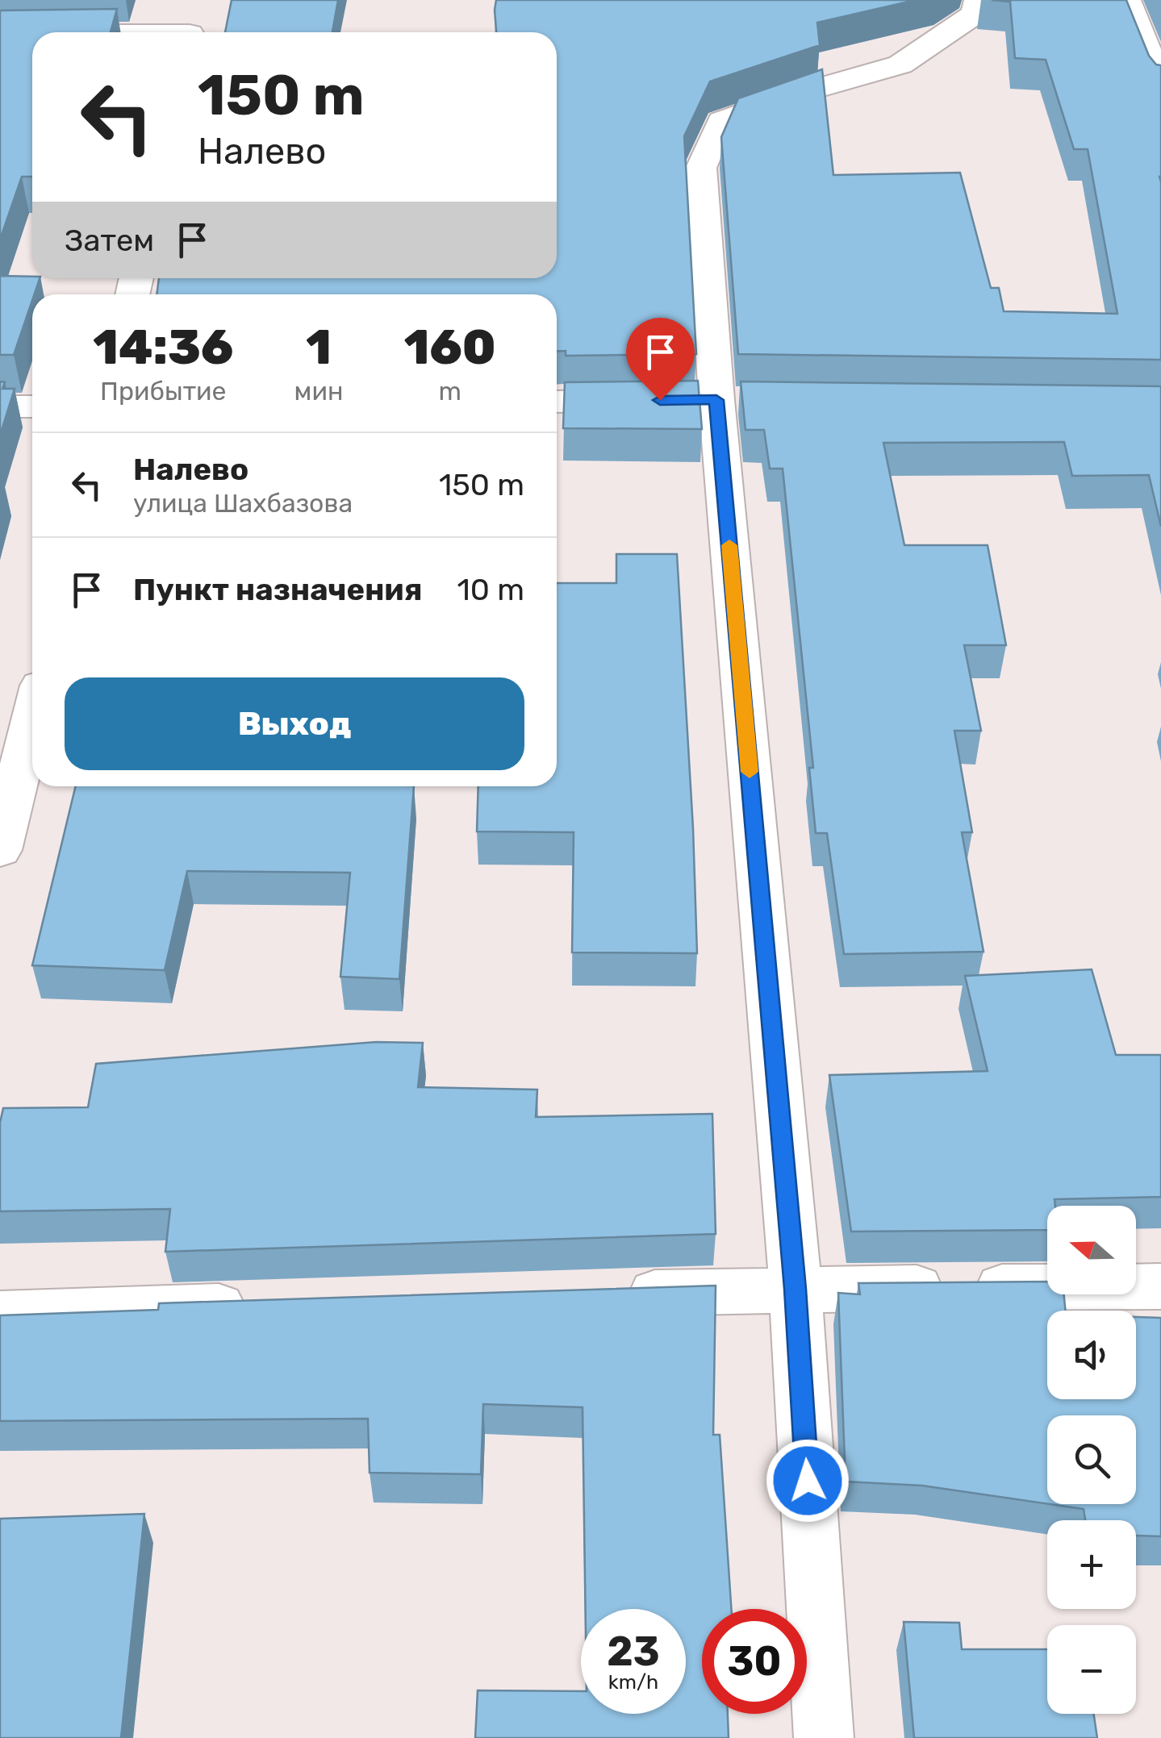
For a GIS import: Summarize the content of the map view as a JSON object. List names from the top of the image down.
{
  "north": "left",
  "page": {
    "turn": ["150 m", "Налево"],
    "then": "Затем",
    "eta": [
      "14:36",
      "Прибытие",
      "1",
      "мин",
      "160",
      "m"
    ],
    "list": [
      {
        "name": "Налево",
        "note": "улица Шахбазова",
        "value": "150 m"
      },
      {
        "name": "Пункт назначения",
        "value": "10 m"
      }
    ],
    "buttons": "Выход",
    "map_buttons": ["+", "−"],
    "speed": "23 km/h",
    "limit": "30"
  }
}
